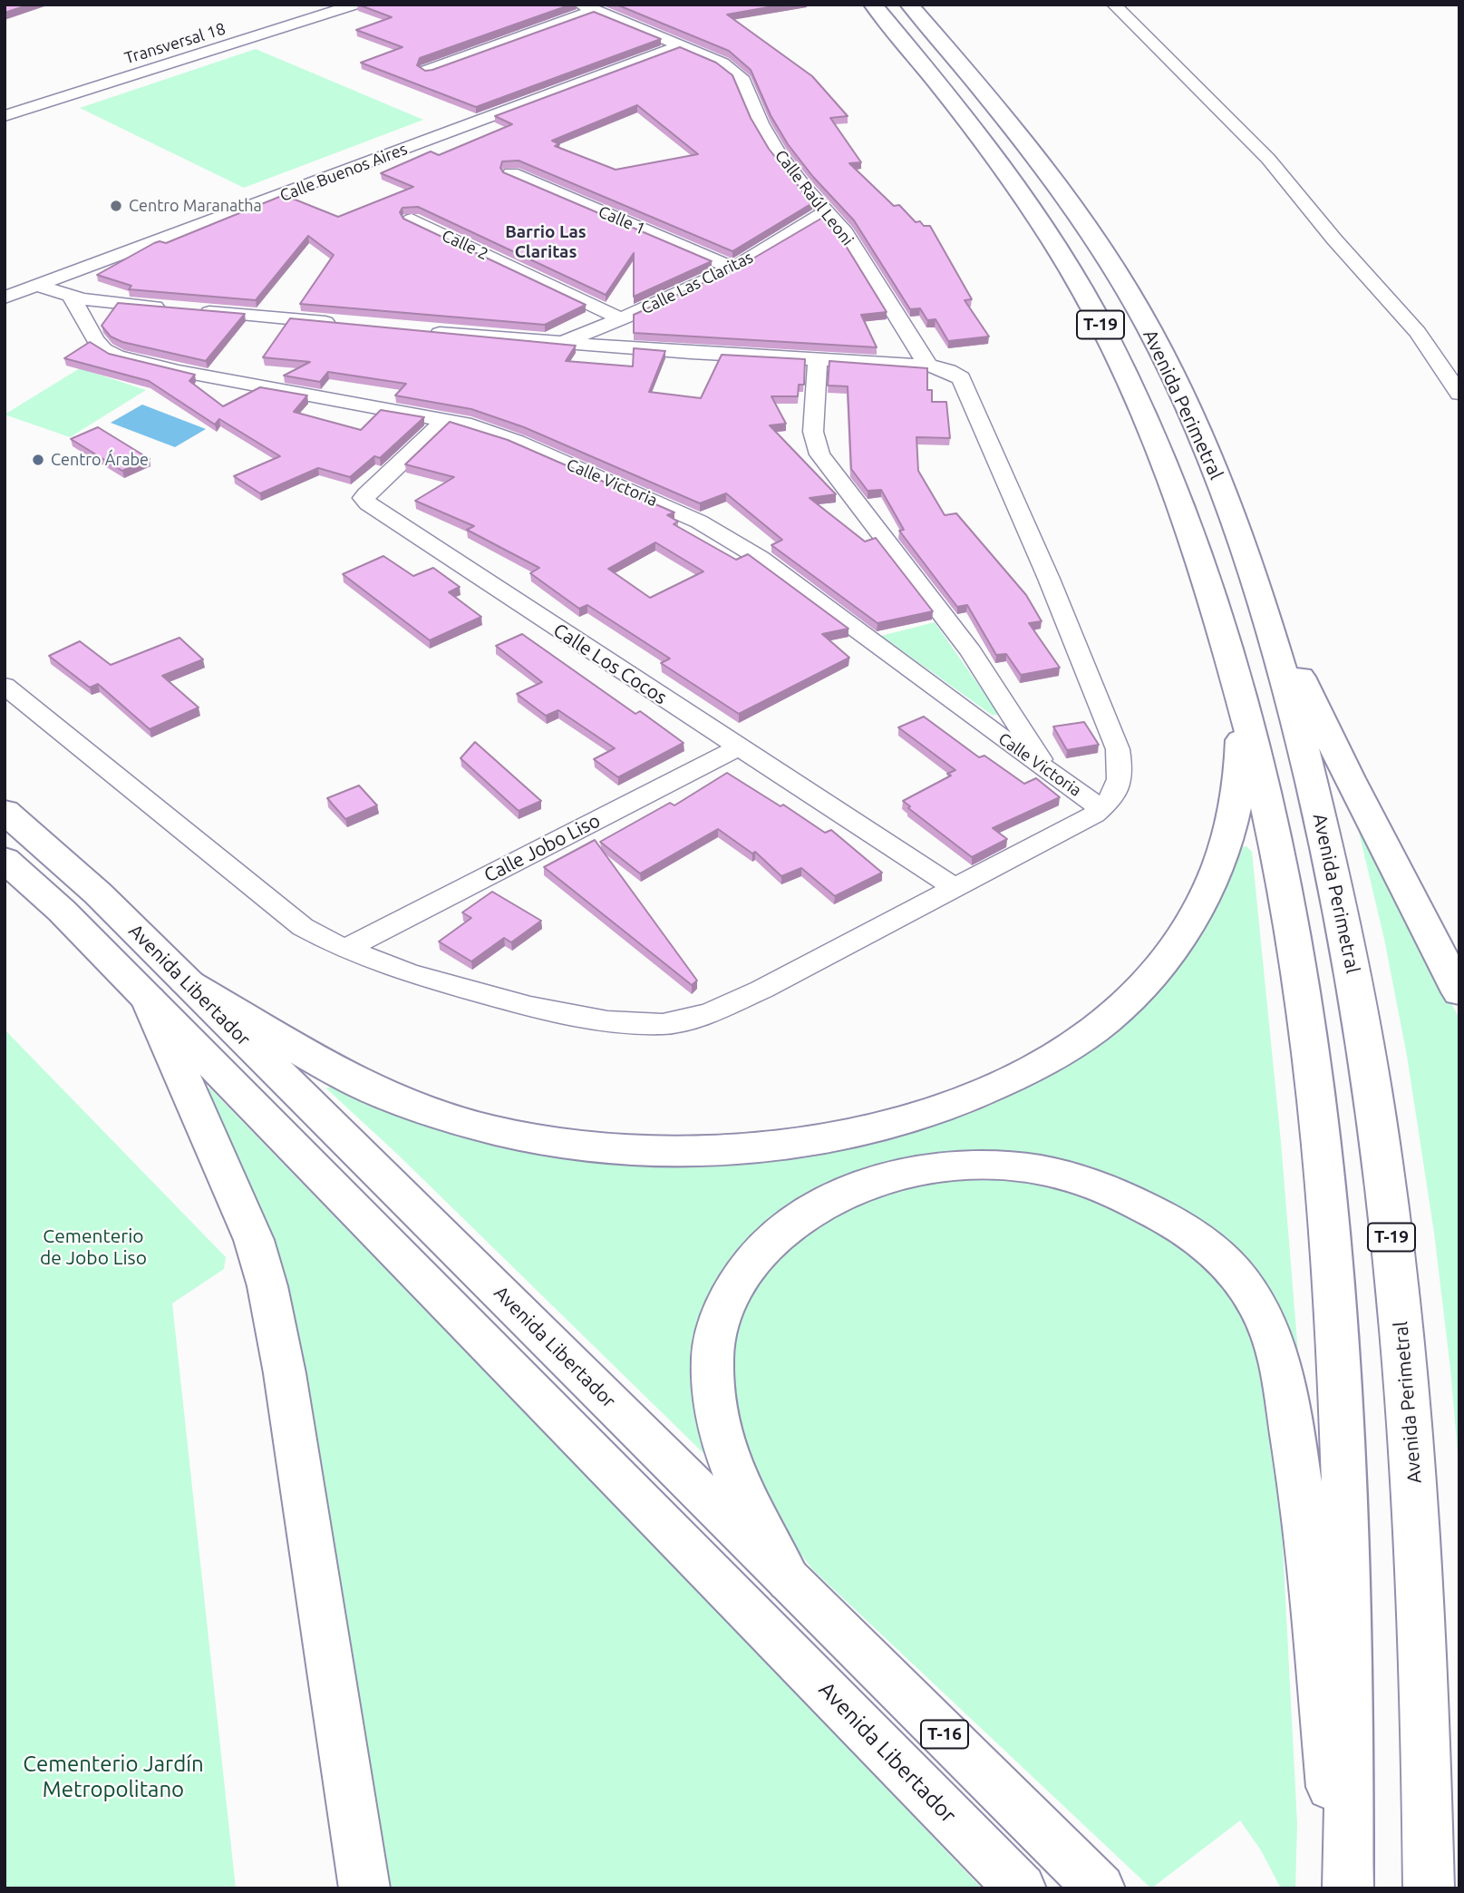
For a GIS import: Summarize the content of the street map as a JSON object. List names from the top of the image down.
{
  "streets": {
    "main road": [
      "T-19",
      "Avenida Perimetral",
      "Avenida Libertador",
      "T-16"
    ],
    "street": [
      "Transversal 18",
      "Calle Buenos Aires",
      "Calle Raúl Leoni",
      "Calle 1",
      "Calle 2",
      "Calle Las Claritas",
      "Calle Victoria",
      "Calle Los Cocos",
      "Calle Jobo Liso"
    ]
  },
  "crossings": [
    ["Calle Buenos Aires", "Calle Raúl Leoni"],
    ["Calle Raúl Leoni", "Calle Las Claritas"],
    ["Calle 1", "Calle Las Claritas"],
    ["Calle 2", "Calle Las Claritas"],
    ["Calle Victoria", "Calle Los Cocos"],
    ["Calle Los Cocos", "Calle Jobo Liso"]
  ],
  "districts": ["Barrio Las Claritas"],
  "parks": ["Cementerio de Jobo Liso", "Cementerio Jardín Metropolitano"],
  "places": ["Centro Maranatha", "Centro Árabe"]
}
